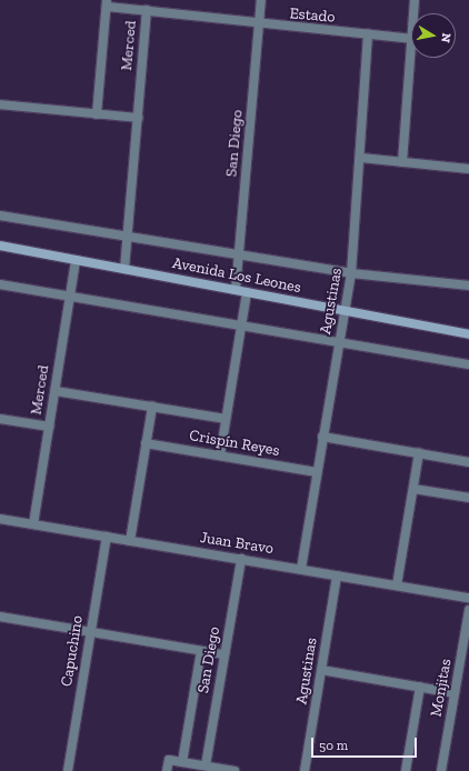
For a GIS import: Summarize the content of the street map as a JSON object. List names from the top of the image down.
{
  "streets": {
    "main road": ["Avenida Los Leones"],
    "street": [
      "Estado",
      "Merced",
      "San Diego",
      "Agustinas",
      "Crispín Reyes",
      "Juan Bravo",
      "Capuchino",
      "Monjitas"
    ]
  },
  "crossings": [
    ["Estado", "Merced"],
    ["Estado", "San Diego"],
    ["Estado", "Agustinas"],
    ["Merced", "Avenida Los Leones"],
    ["Merced", "Crispín Reyes"],
    ["Merced", "Juan Bravo"],
    ["San Diego", "Avenida Los Leones"],
    ["San Diego", "Juan Bravo"],
    ["Avenida Los Leones", "Agustinas"],
    ["Agustinas", "Crispín Reyes"],
    ["Agustinas", "Juan Bravo"],
    ["Juan Bravo", "Capuchino"]
  ],
  "scale_bar": "50 m",
  "north": "right"
}
